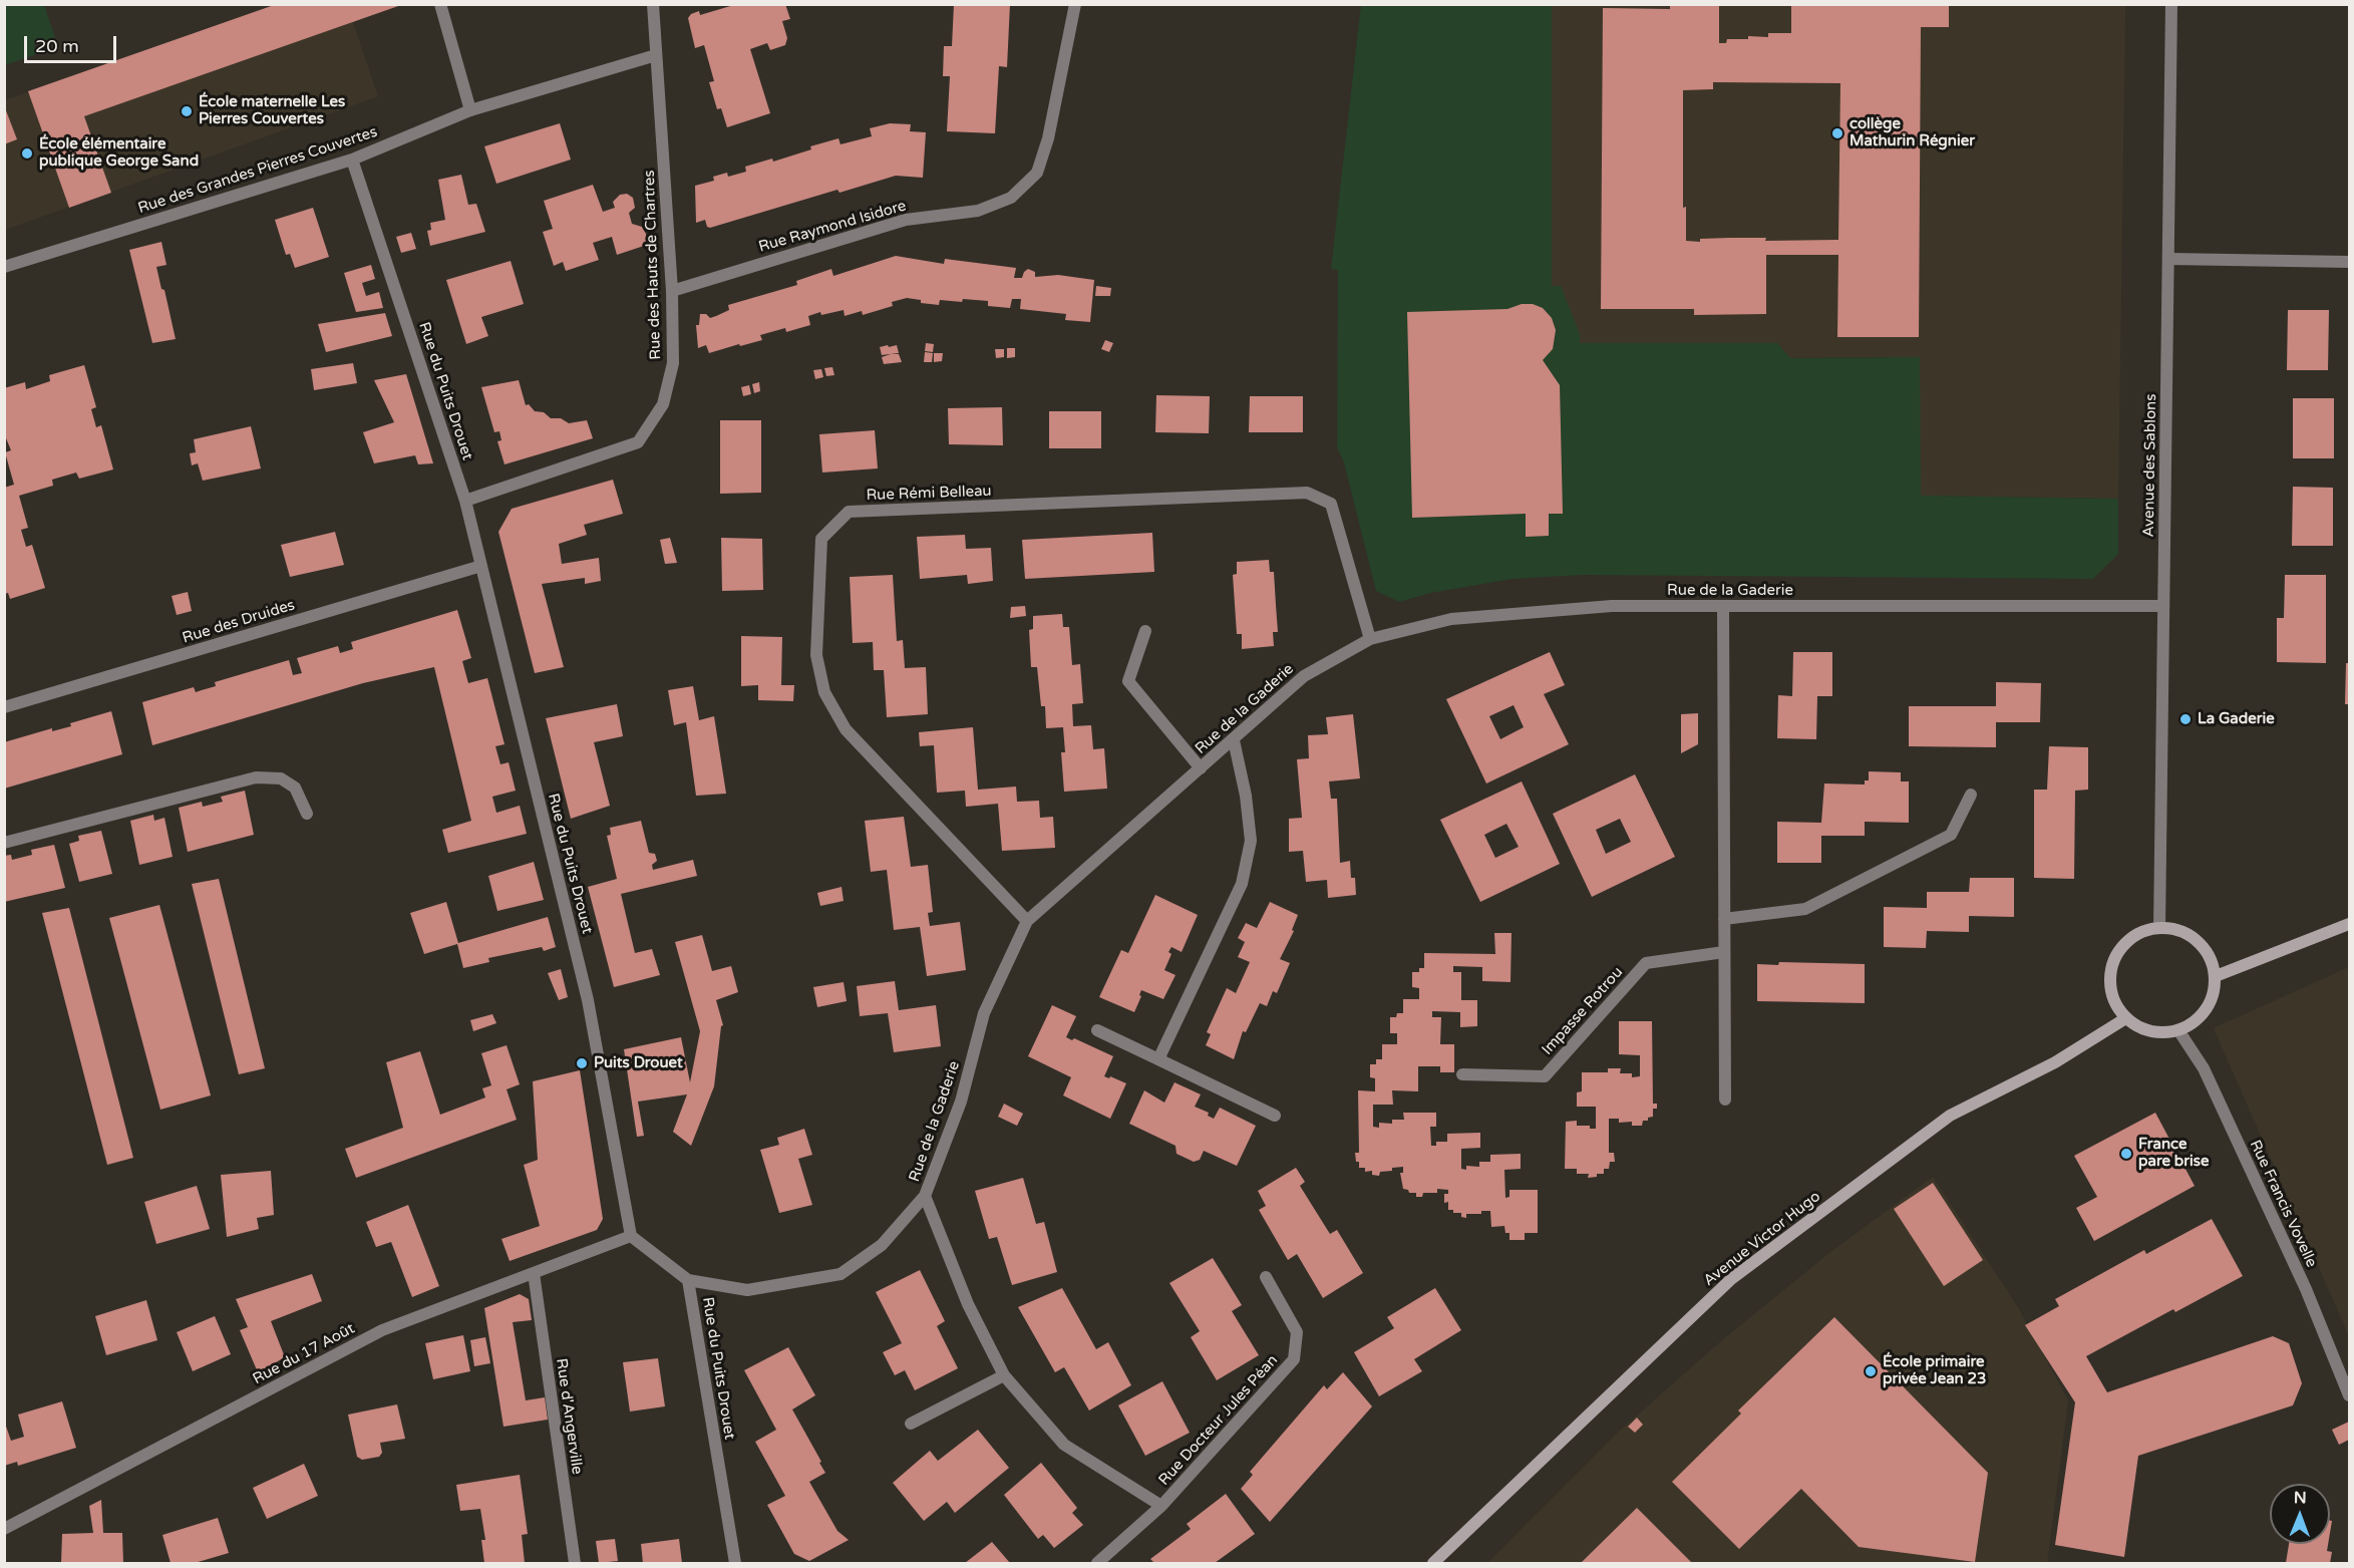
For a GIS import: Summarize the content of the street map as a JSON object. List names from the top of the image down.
{
  "streets": {
    "main road": ["Avenue Victor Hugo"],
    "street": [
      "Rue des Grandes Pierres Couvertes",
      "Rue Raymond Isidore",
      "Rue des Hauts de Chartres",
      "Rue du Puits Drouet",
      "Avenue des Sablons",
      "Rue Rémi Belleau",
      "Rue de la Gaderie",
      "Rue des Druides",
      "Impasse Rotrou",
      "Rue Francis Vovelle",
      "Rue du 17 Août",
      "Rue d'Angerville",
      "Rue Docteur Jules Péan"
    ]
  },
  "crossings": [
    ["Rue des Grandes Pierres Couvertes", "Rue des Hauts de Chartres"],
    ["Rue des Grandes Pierres Couvertes", "Rue du Puits Drouet"],
    ["Rue Raymond Isidore", "Rue des Hauts de Chartres"],
    ["Rue des Hauts de Chartres", "Rue du Puits Drouet"],
    ["Rue du Puits Drouet", "Rue de la Gaderie"],
    ["Rue du Puits Drouet", "Rue des Druides"],
    ["Rue du Puits Drouet", "Rue du 17 Août"],
    ["Avenue des Sablons", "Rue de la Gaderie"],
    ["Avenue des Sablons", "Rue Francis Vovelle"],
    ["Avenue des Sablons", "Avenue Victor Hugo"],
    ["Rue Rémi Belleau", "Rue de la Gaderie"],
    ["Rue Francis Vovelle", "Avenue Victor Hugo"],
    ["Rue du 17 Août", "Rue d'Angerville"]
  ],
  "places": [
    "École maternelle Les Pierres Couvertes",
    "collège Mathurin Régnier",
    "École élémentaire publique George Sand",
    "La Gaderie",
    "Puits Drouet",
    "France pare brise",
    "École primaire privée Jean 23"
  ],
  "scale_bar": "20 m",
  "north": "top"
}
